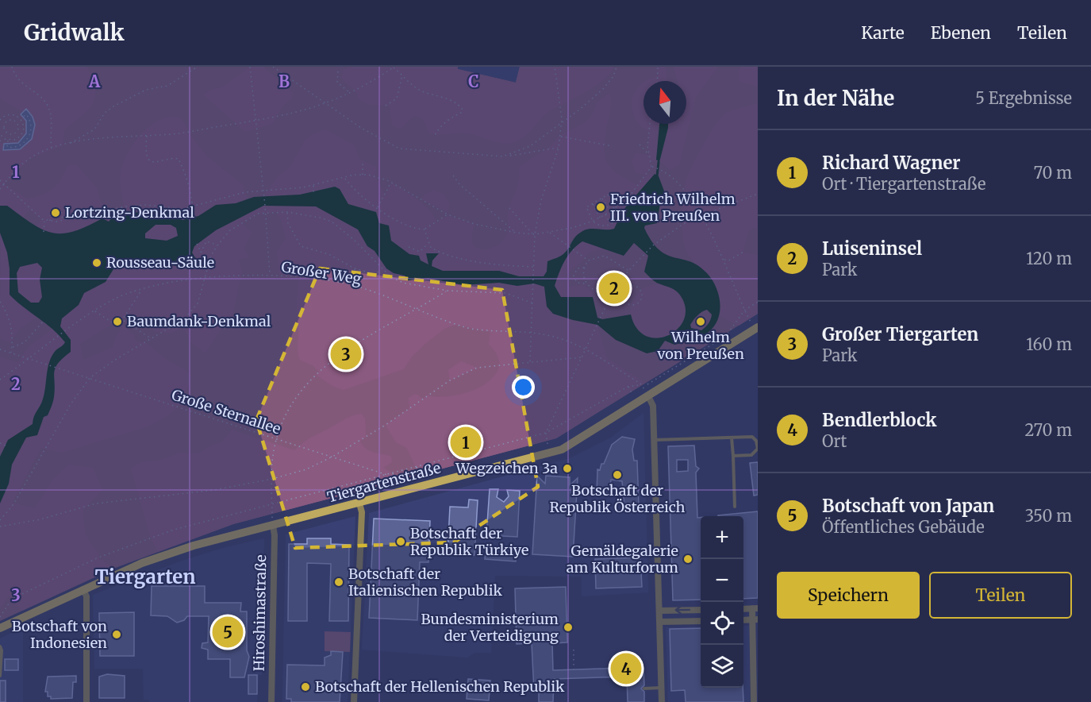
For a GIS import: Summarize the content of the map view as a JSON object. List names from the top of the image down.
{
  "streets": {
    "main road": ["Tiergartenstraße"],
    "street": ["Hiroshimastraße"],
    "path": ["Großer Weg", "Große Sternallee"]
  },
  "crossings": [
    ["Großer Weg", "Große Sternallee"],
    ["Großer Weg", "Tiergartenstraße"],
    ["Tiergartenstraße", "Hiroshimastraße"]
  ],
  "districts": ["Tiergarten"],
  "places": [
    "Friedrich Wilhelm III. von Preußen",
    "Lortzing-Denkmal",
    "Rousseau-Säule",
    "Baumdank-Denkmal",
    "Wilhelm von Preußen",
    "Wegzeichen 3a",
    "Botschaft der Republik Österreich",
    "Botschaft der Republik Türkiye",
    "Gemäldegalerie am Kulturforum",
    "Botschaft der Italienischen Republik",
    "Bundesministerium der Verteidigung",
    "Botschaft von Indonesien",
    "Botschaft der Hellenischen Republik"
  ],
  "north": "top",
  "page": {
    "header": "Gridwalk",
    "nav": ["Karte", "Ebenen", "Teilen"],
    "heading": ["In der Nähe", "5 Ergebnisse"],
    "list": [
      {
        "mark": "1",
        "name": "Richard Wagner",
        "note": "Ort · Tiergartenstraße",
        "value": "70 m"
      },
      {
        "mark": "2",
        "name": "Luiseninsel",
        "note": "Park",
        "value": "120 m"
      },
      {
        "mark": "3",
        "name": "Großer Tiergarten",
        "note": "Park",
        "value": "160 m"
      },
      {
        "mark": "4",
        "name": "Bendlerblock",
        "note": "Ort",
        "value": "270 m"
      },
      {
        "mark": "5",
        "name": "Botschaft von Japan",
        "note": "Öffentliches Gebäude",
        "value": "350 m"
      }
    ],
    "pins": [
      "2",
      "3",
      "1",
      "5",
      "4"
    ],
    "map_buttons": ["+", "−"],
    "buttons": ["Speichern", "Teilen"]
  },
  "grid": {
    "columns": ["A", "B", "C"],
    "rows": ["1", "2", "3"]
  }
}
